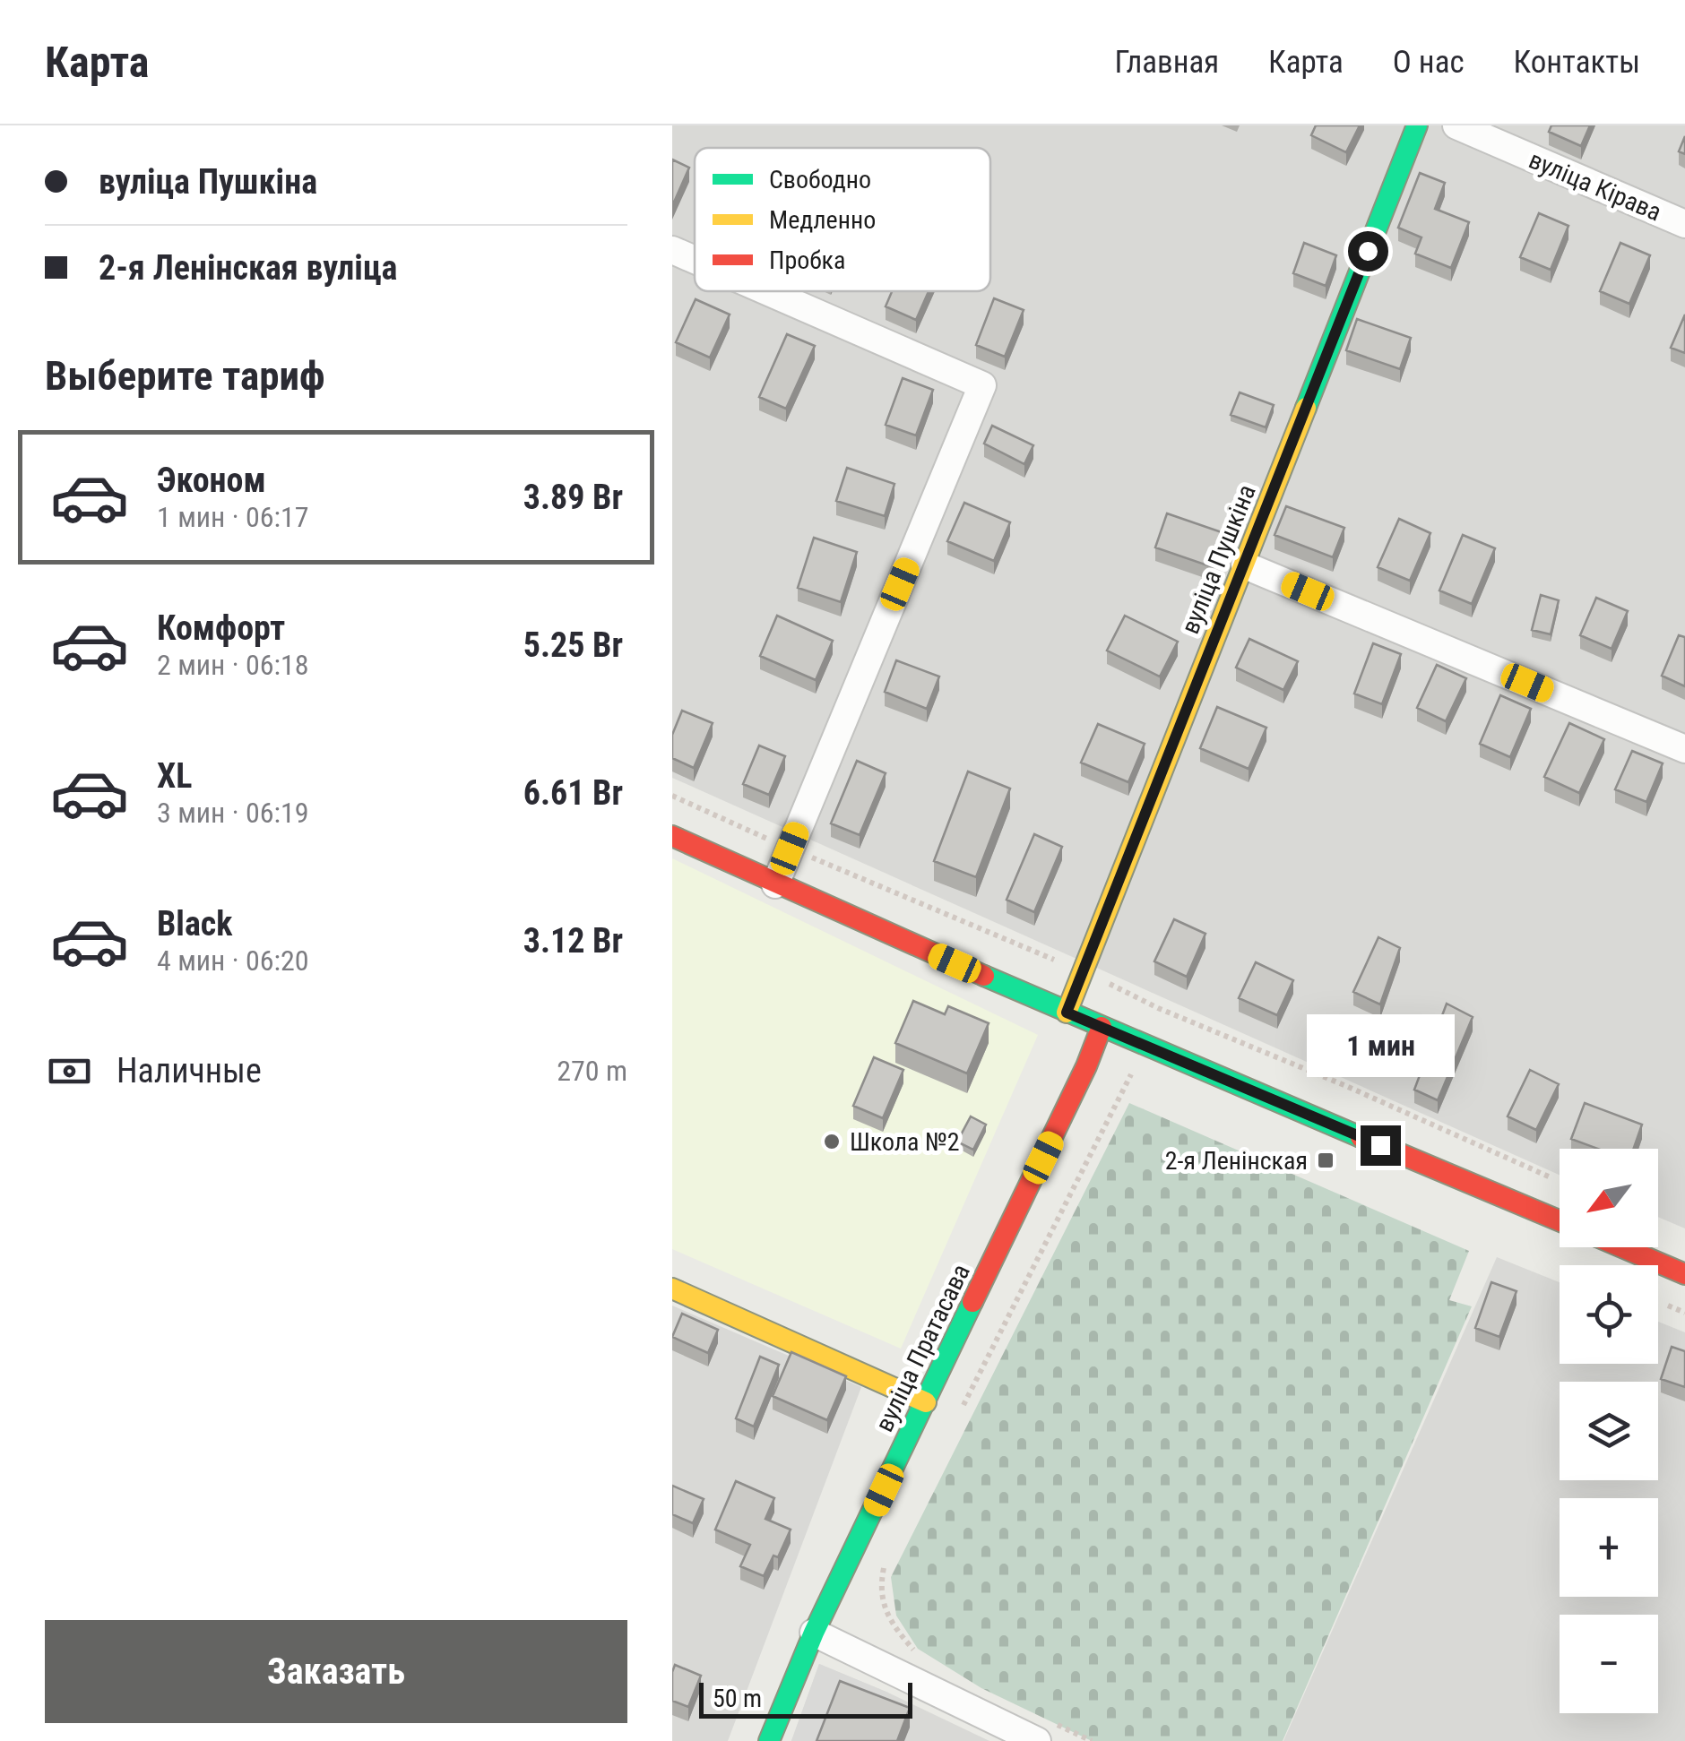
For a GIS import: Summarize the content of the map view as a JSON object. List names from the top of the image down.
{
  "streets": {
    "main road": ["вуліца Пушкіна", "вуліца Пратасава"],
    "street": ["вуліца Кірава"]
  },
  "places": {
    "other": ["Школа №2"],
    "transit": ["2-я Ленінская"]
  },
  "legend": ["Свободно", "Медленно", "Пробка"],
  "scale_bar": "50 m",
  "north": "bottom left",
  "page": {
    "header": "Карта",
    "nav": [
      "Главная",
      "Карта",
      "О нас",
      "Контакты"
    ],
    "banner": ["вуліца Пушкіна", "2-я Ленінская вуліца"],
    "heading": "Выберите тариф",
    "list": [
      {
        "name": "Эконом",
        "note": "1 мин · 06:17",
        "value": "3.89 Br"
      },
      {
        "name": "Комфорт",
        "note": "2 мин · 06:18",
        "value": "5.25 Br"
      },
      {
        "name": "XL",
        "note": "3 мин · 06:19",
        "value": "6.61 Br"
      },
      {
        "name": "Black",
        "note": "4 мин · 06:20",
        "value": "3.12 Br"
      }
    ],
    "bubble": "1 мин",
    "pay": ["Наличные", "270 m"],
    "map_buttons": ["+", "−"],
    "buttons": "Заказать",
    "scale": "50 m"
  }
}
